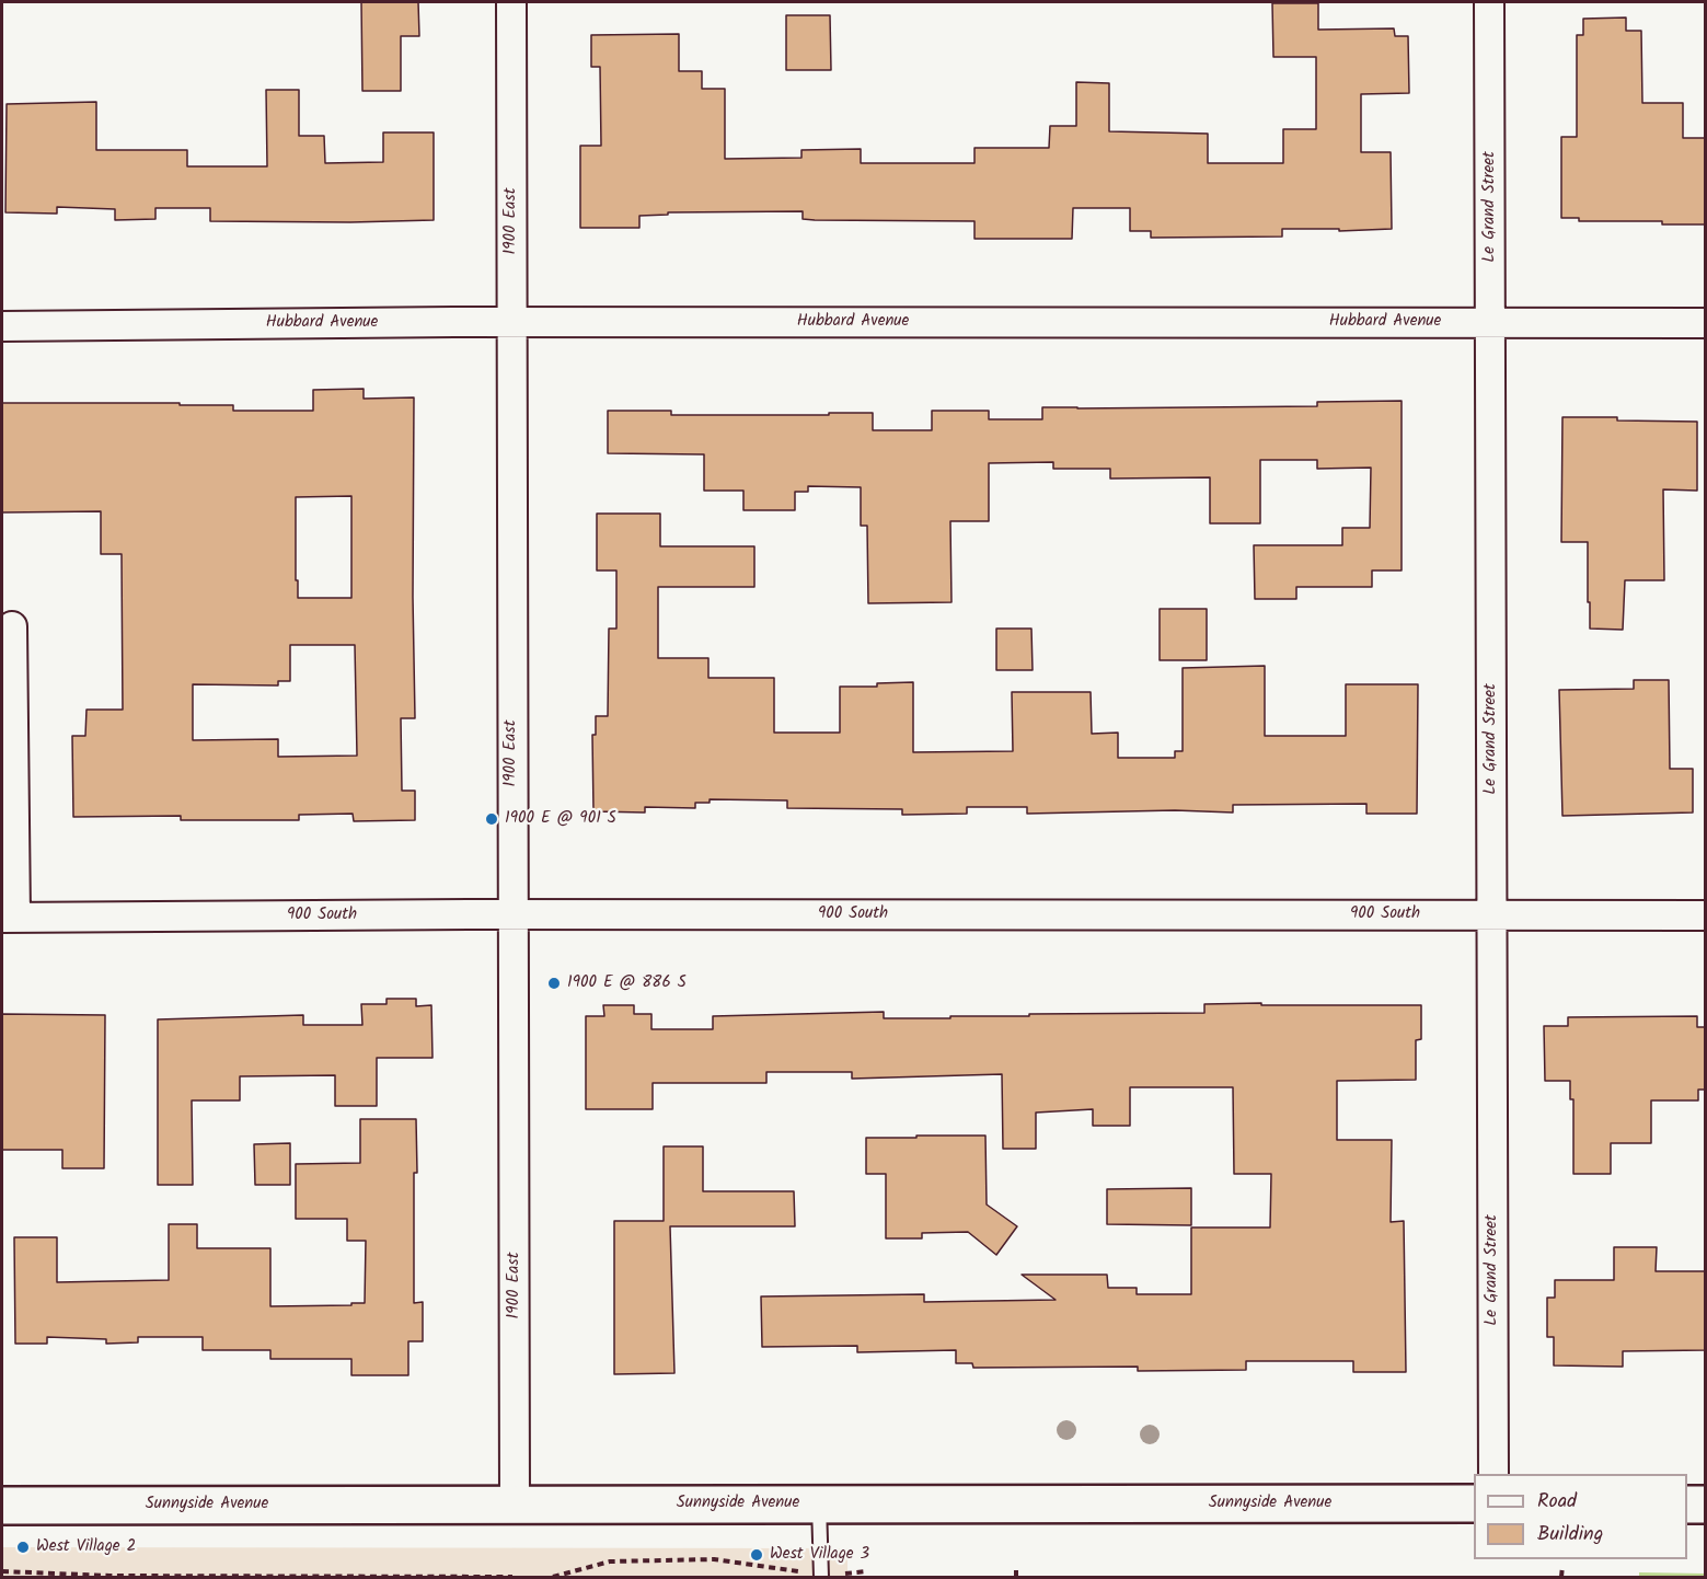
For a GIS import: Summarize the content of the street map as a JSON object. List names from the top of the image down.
{
  "streets": {
    "main road": ["Sunnyside Avenue"],
    "street": [
      "Le Grand Street",
      "1900 East",
      "Hubbard Avenue",
      "900 South"
    ]
  },
  "crossings": [
    ["Le Grand Street", "Hubbard Avenue"],
    ["Le Grand Street", "900 South"],
    ["1900 East", "Hubbard Avenue"],
    ["1900 East", "900 South"],
    ["1900 East", "Sunnyside Avenue"]
  ],
  "places": [
    "1900 E @ 901 S",
    "1900 E @ 886 S",
    "West Village 2",
    "West Village 3"
  ],
  "legend": ["Road", "Building"]
}
